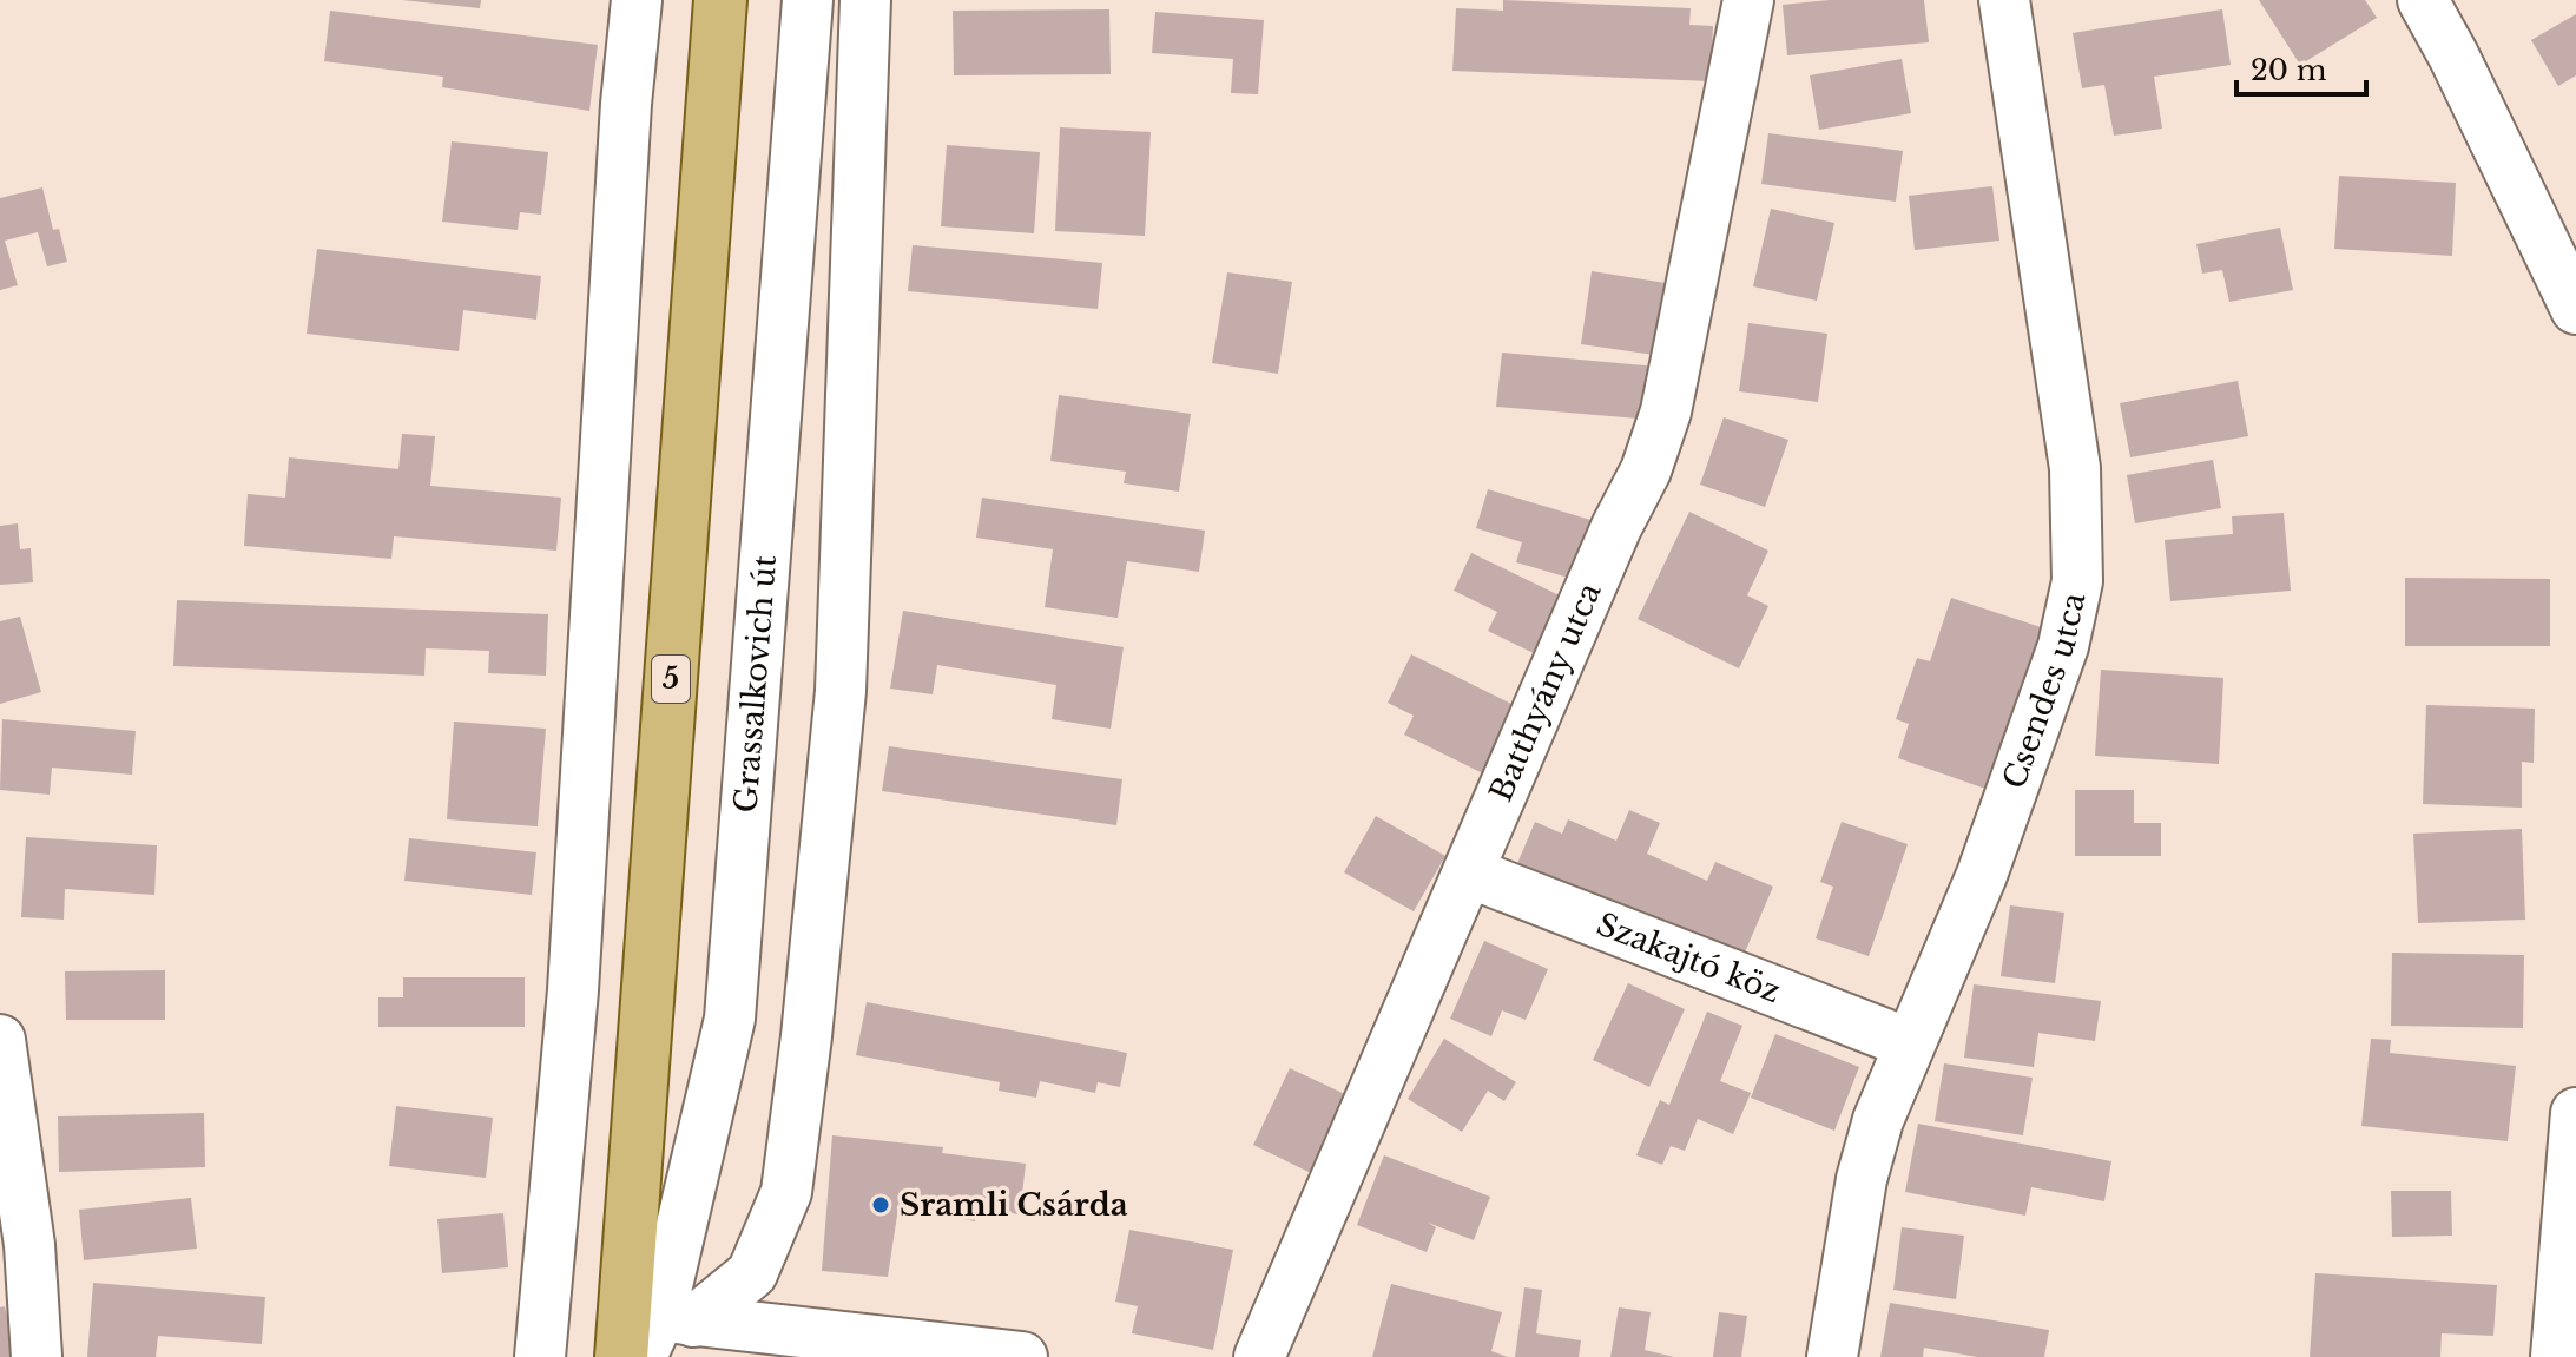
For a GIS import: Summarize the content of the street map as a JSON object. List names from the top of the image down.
{
  "streets": {
    "main road": ["5"],
    "street": [
      "Grassalkovich út",
      "Csendes utca",
      "Batthyány utca",
      "Szakajtó köz"
    ]
  },
  "crossings": [
    ["Csendes utca", "Szakajtó köz"],
    ["Batthyány utca", "Szakajtó köz"]
  ],
  "places": ["Sramli Csárda"],
  "scale_bar": "20 m"
}
